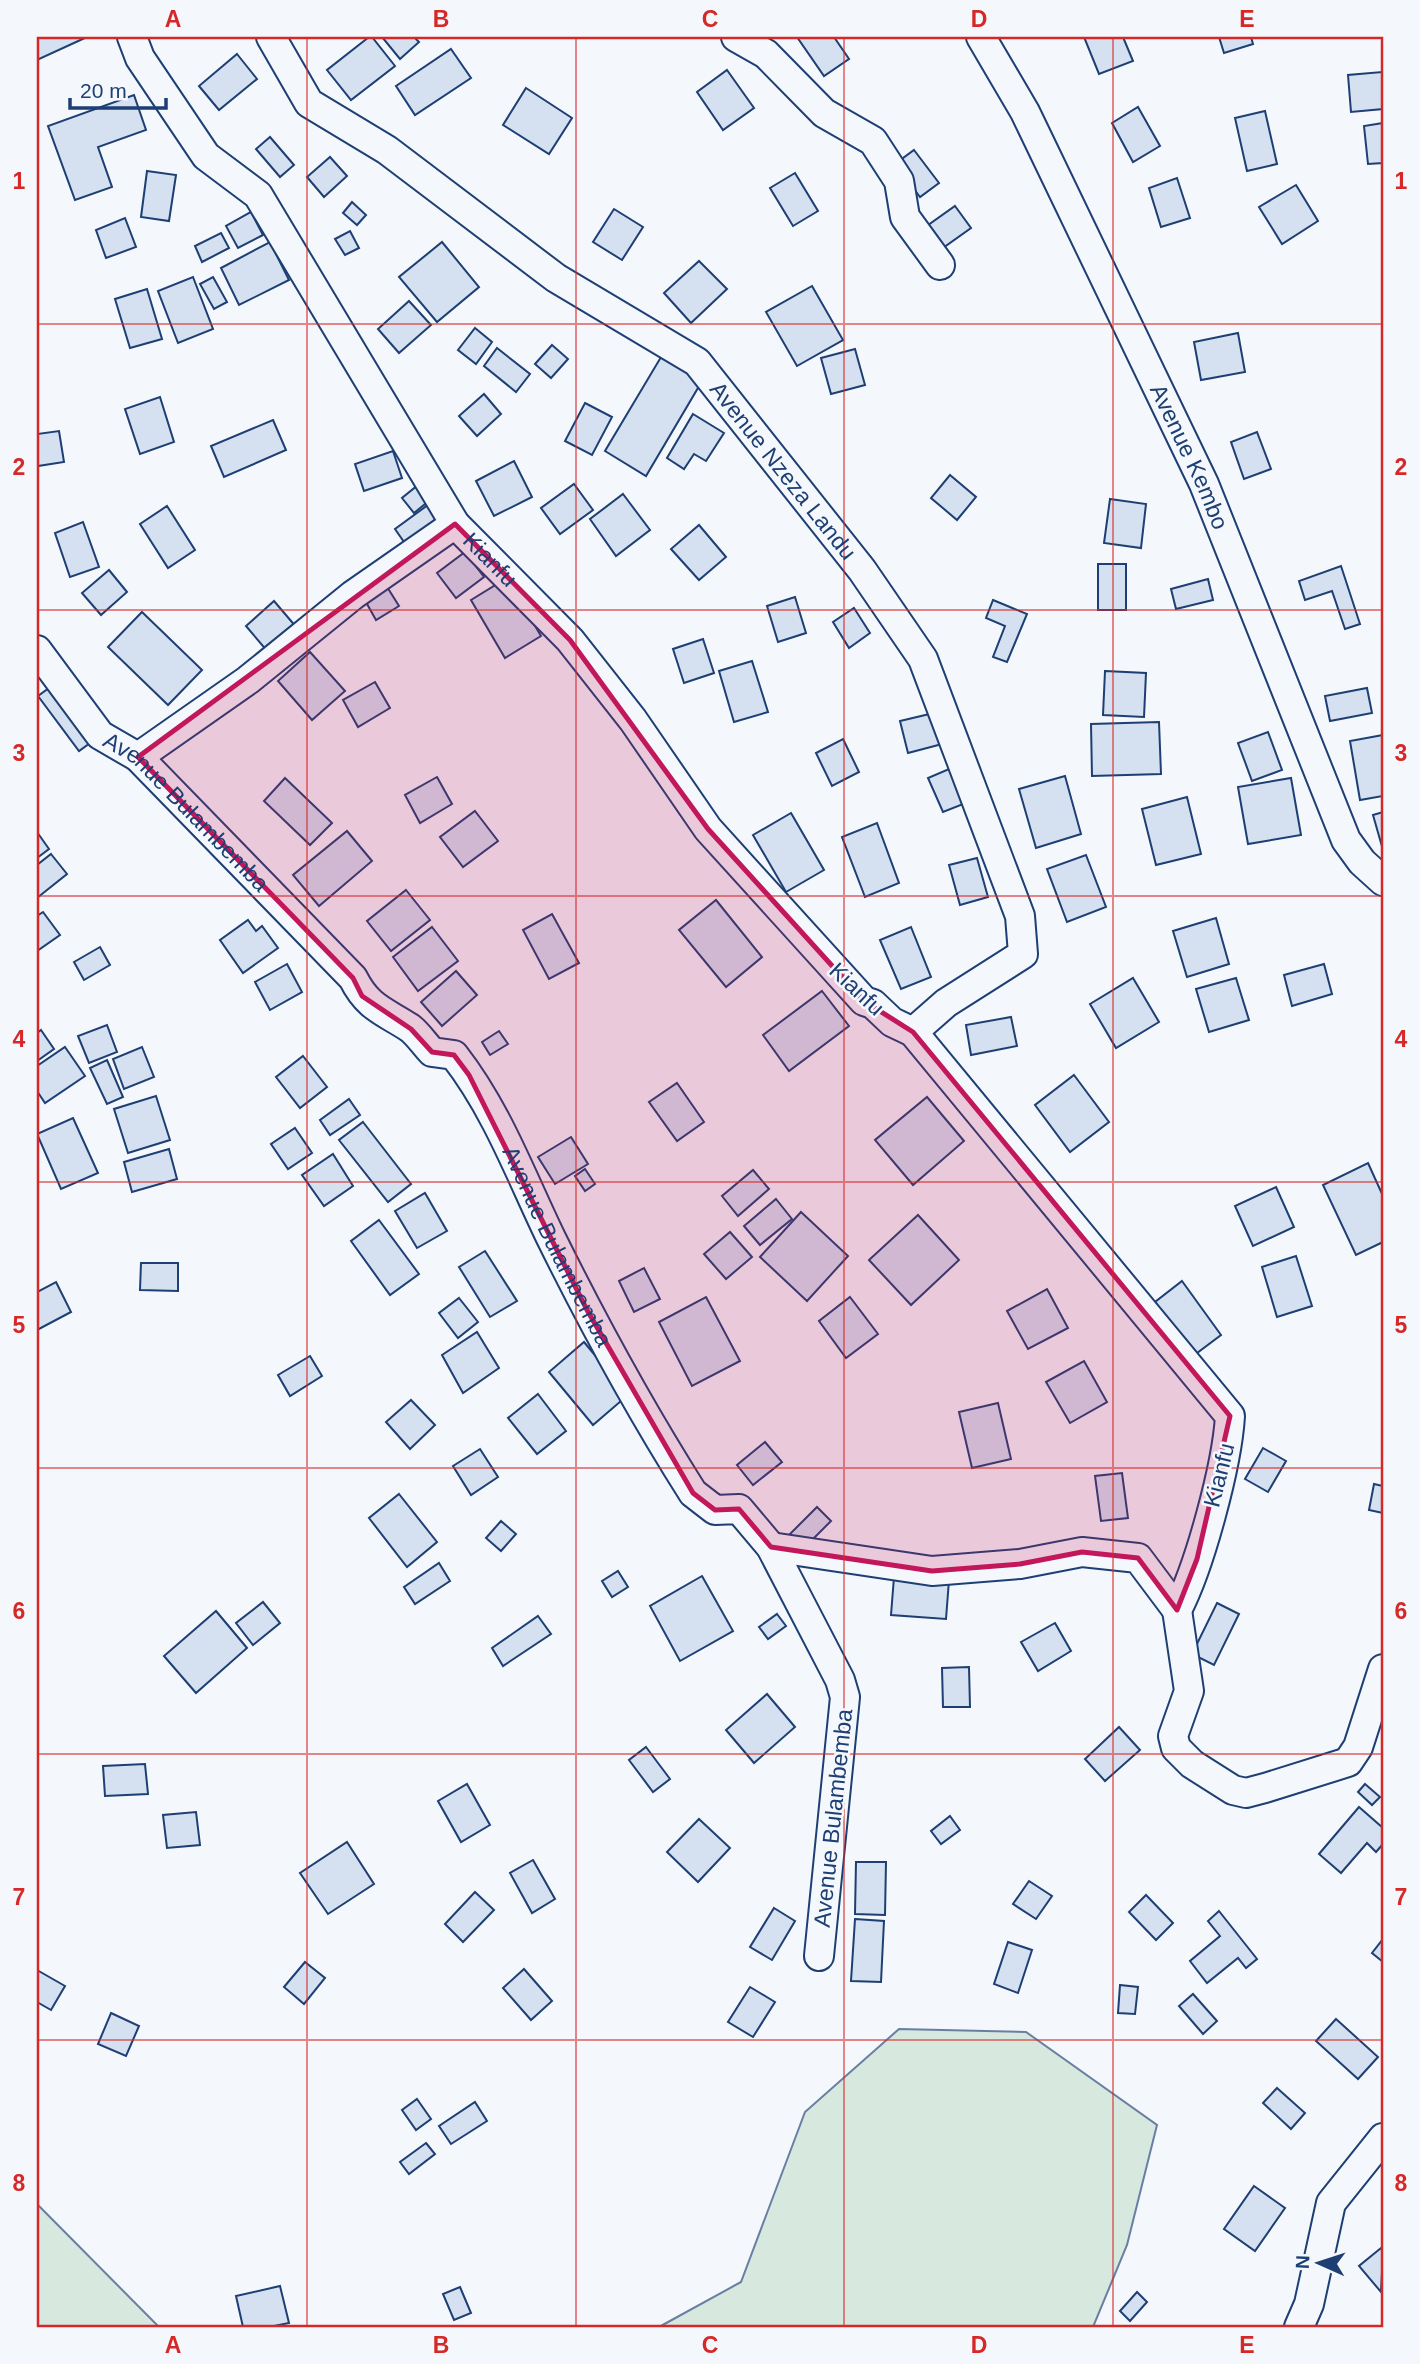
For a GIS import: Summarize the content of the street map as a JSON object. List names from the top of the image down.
{
  "streets": {
    "street": [
      "Avenue Kembo",
      "Avenue Nzeza Landu",
      "Kianfu",
      "Avenue Bulambemba"
    ]
  },
  "crossings": [
    ["Avenue Nzeza Landu", "Kianfu"]
  ],
  "scale_bar": "20 m",
  "north": "left",
  "grid": {
    "columns": [
      "A",
      "B",
      "C",
      "D",
      "E"
    ],
    "rows": [
      "1",
      "2",
      "3",
      "4",
      "5",
      "6",
      "7",
      "8"
    ]
  }
}
